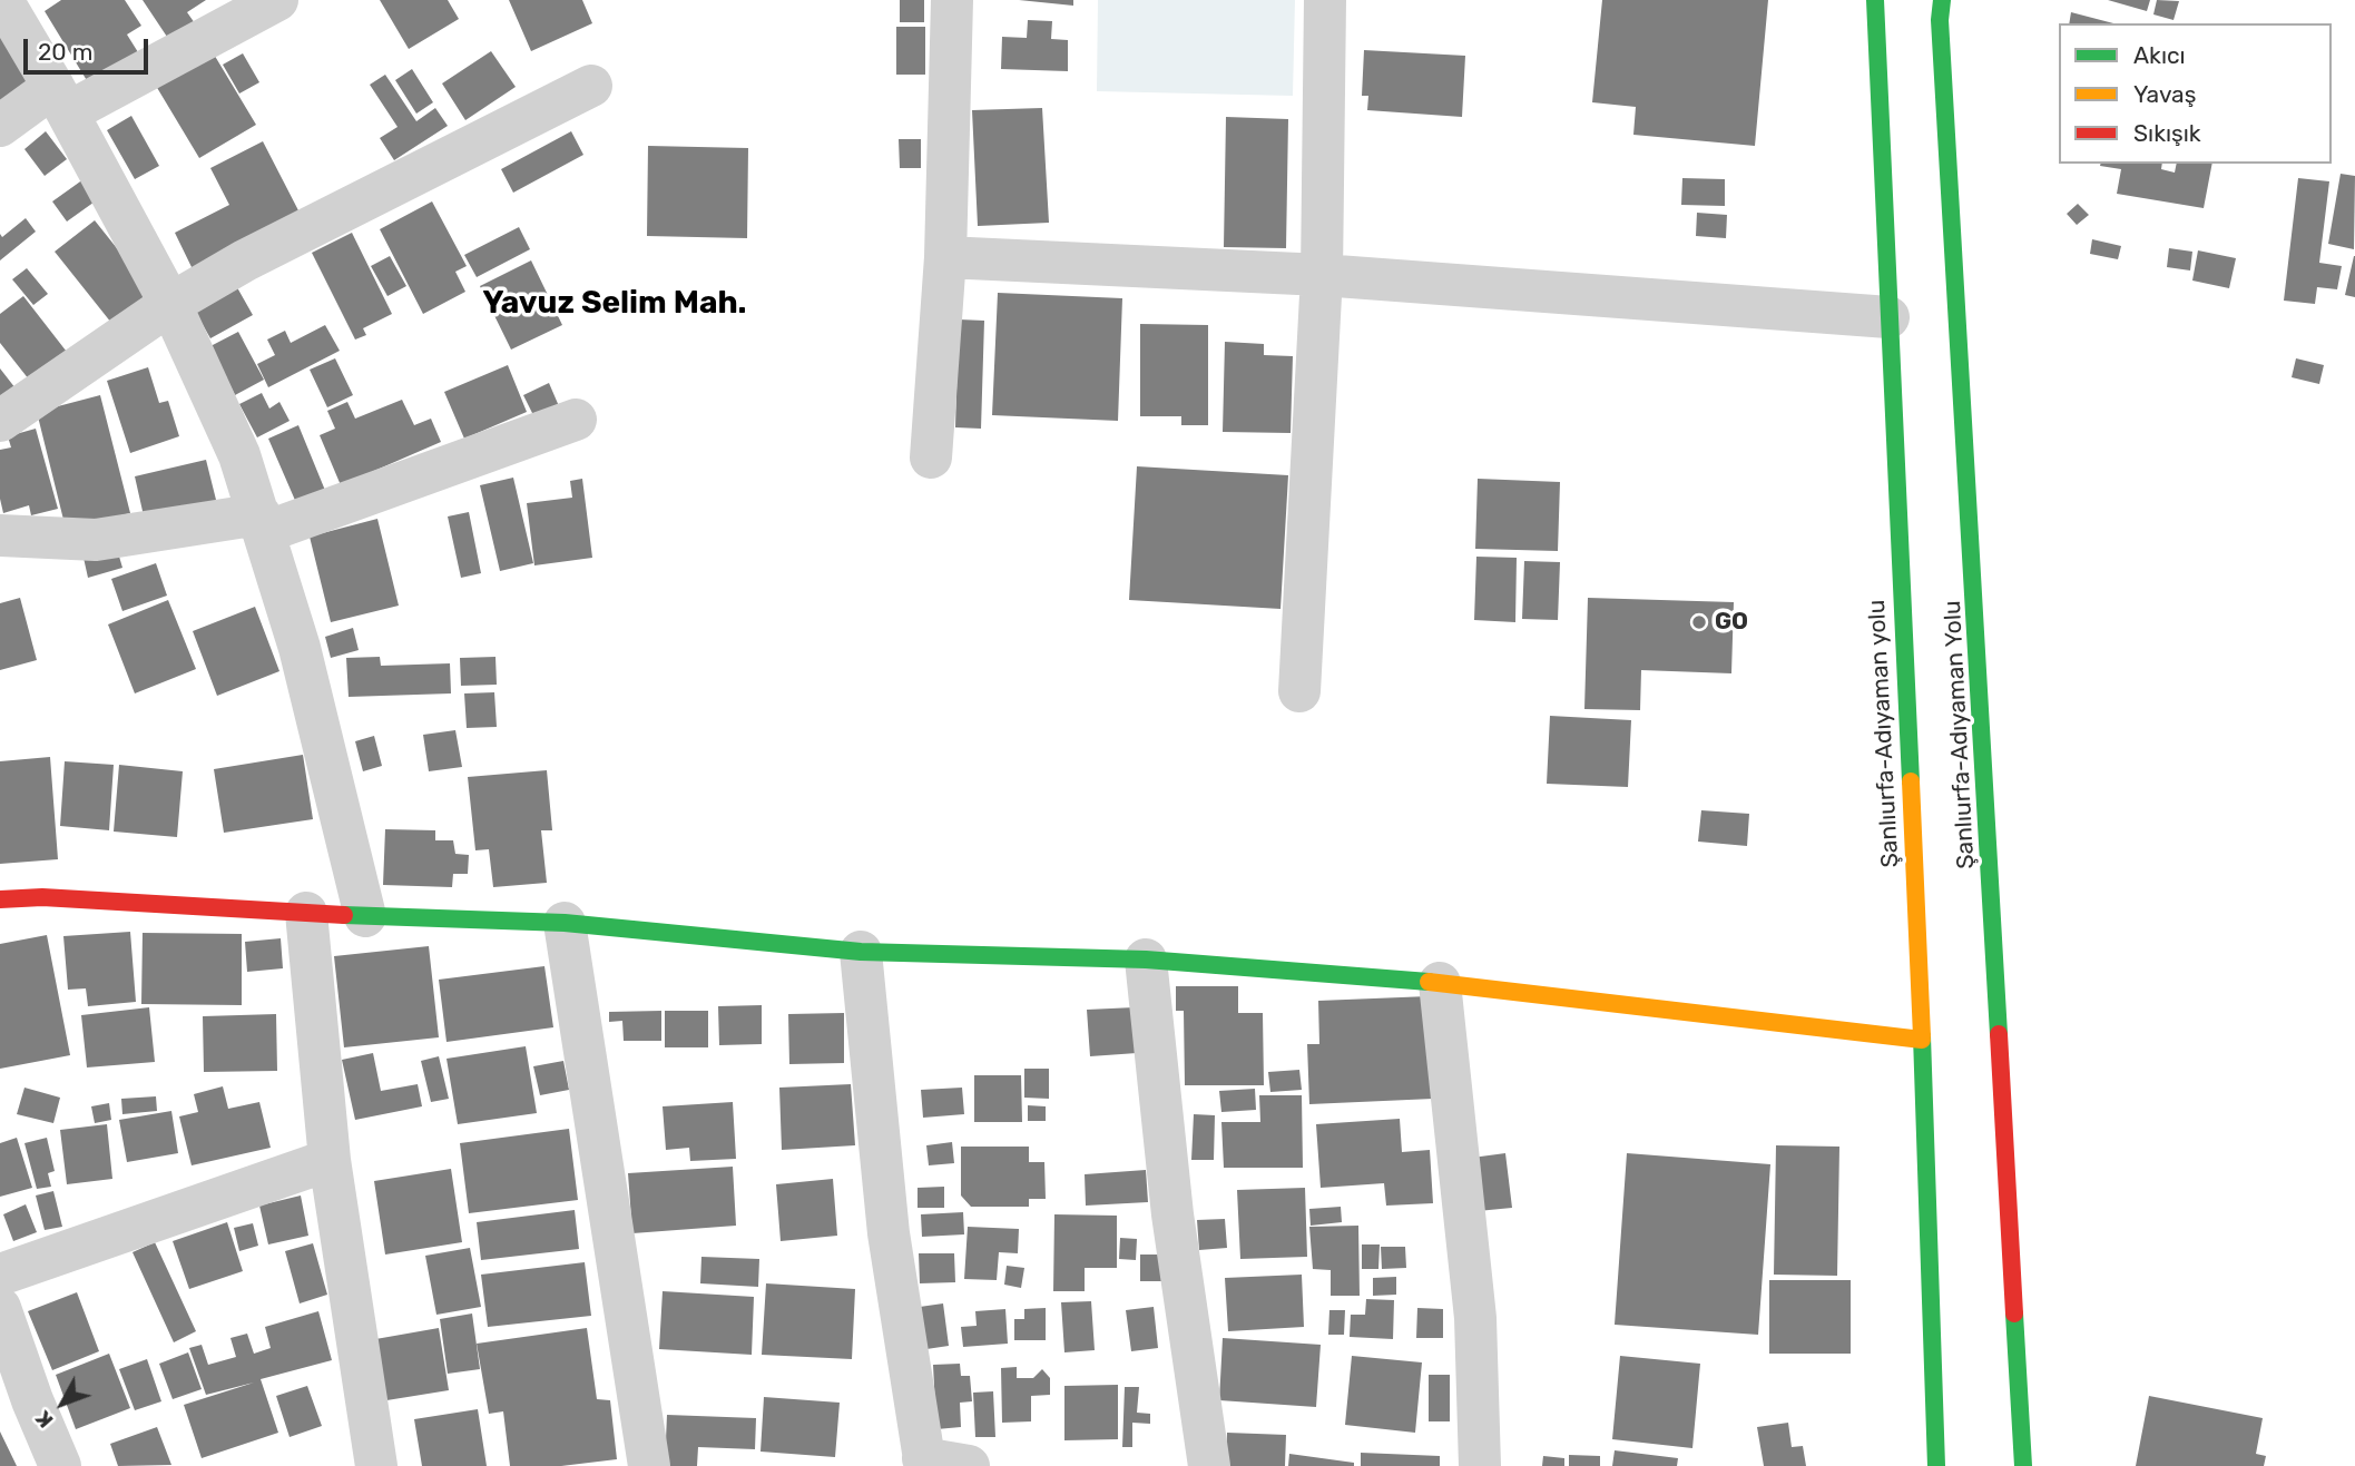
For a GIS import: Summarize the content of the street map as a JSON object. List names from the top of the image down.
{
  "streets": {
    "main road": ["Şanlıurfa-Adıyaman yolu", "Şanlıurfa-Adıyaman Yolu"]
  },
  "districts": ["Yavuz Selim Mah."],
  "places": ["GO"],
  "legend": ["Akıcı", "Yavaş", "Sıkışık"],
  "scale_bar": "20 m",
  "north": "bottom left"
}
